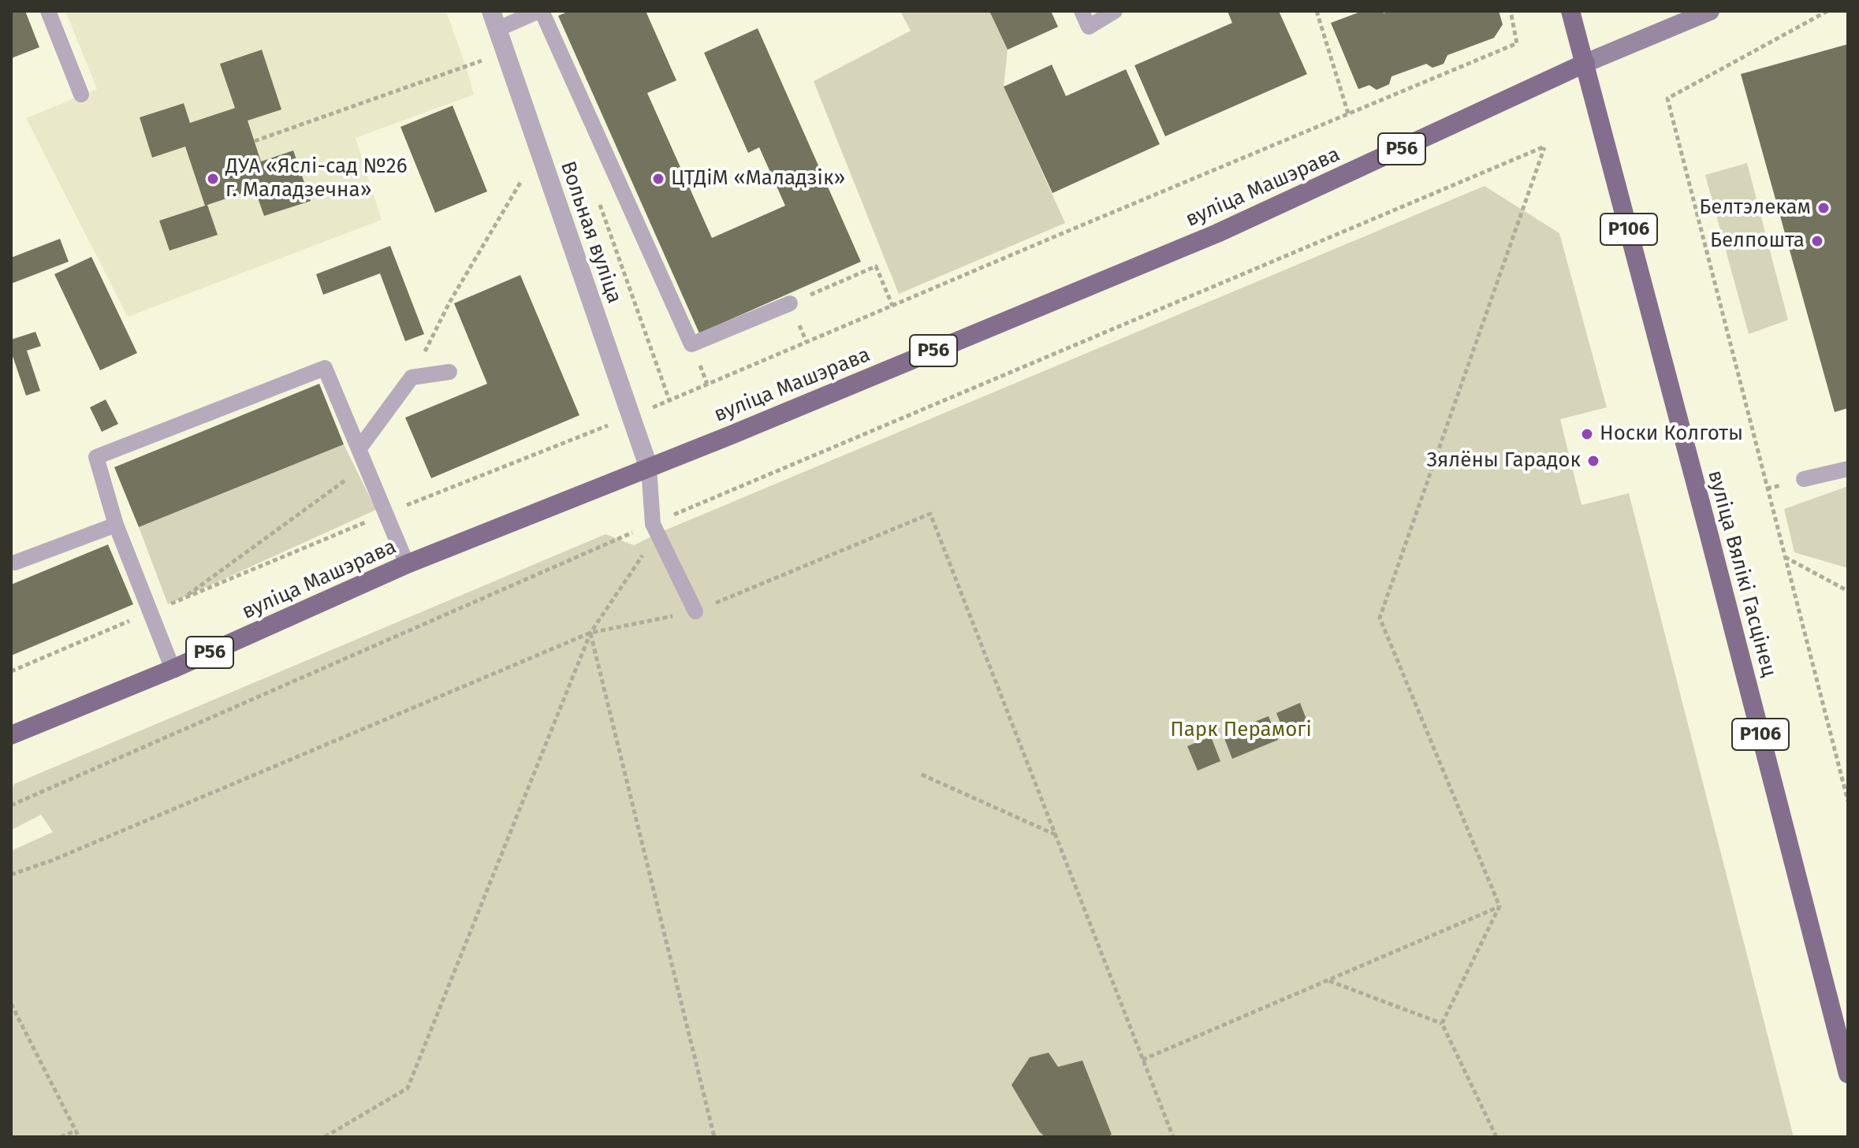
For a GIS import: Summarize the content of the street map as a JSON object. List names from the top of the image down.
{
  "streets": {
    "main road": [
      "Р56",
      "вуліца Машэрава",
      "Р106",
      "вуліца Вялікі Гасцінец"
    ],
    "street": ["Вольная вуліца"]
  },
  "crossings": [
    ["вуліца Машэрава", "Вольная вуліца"],
    ["вуліца Машэрава", "вуліца Вялікі Гасцінец"]
  ],
  "parks": ["Парк Перамогі"],
  "places": [
    "ДУА «Яслі-сад №26 г. Маладзечна»",
    "ЦТДіМ «Маладзік»",
    "Белтэлекам",
    "Белпошта",
    "Носки Колготы",
    "Зялёны Гарадок"
  ]
}
